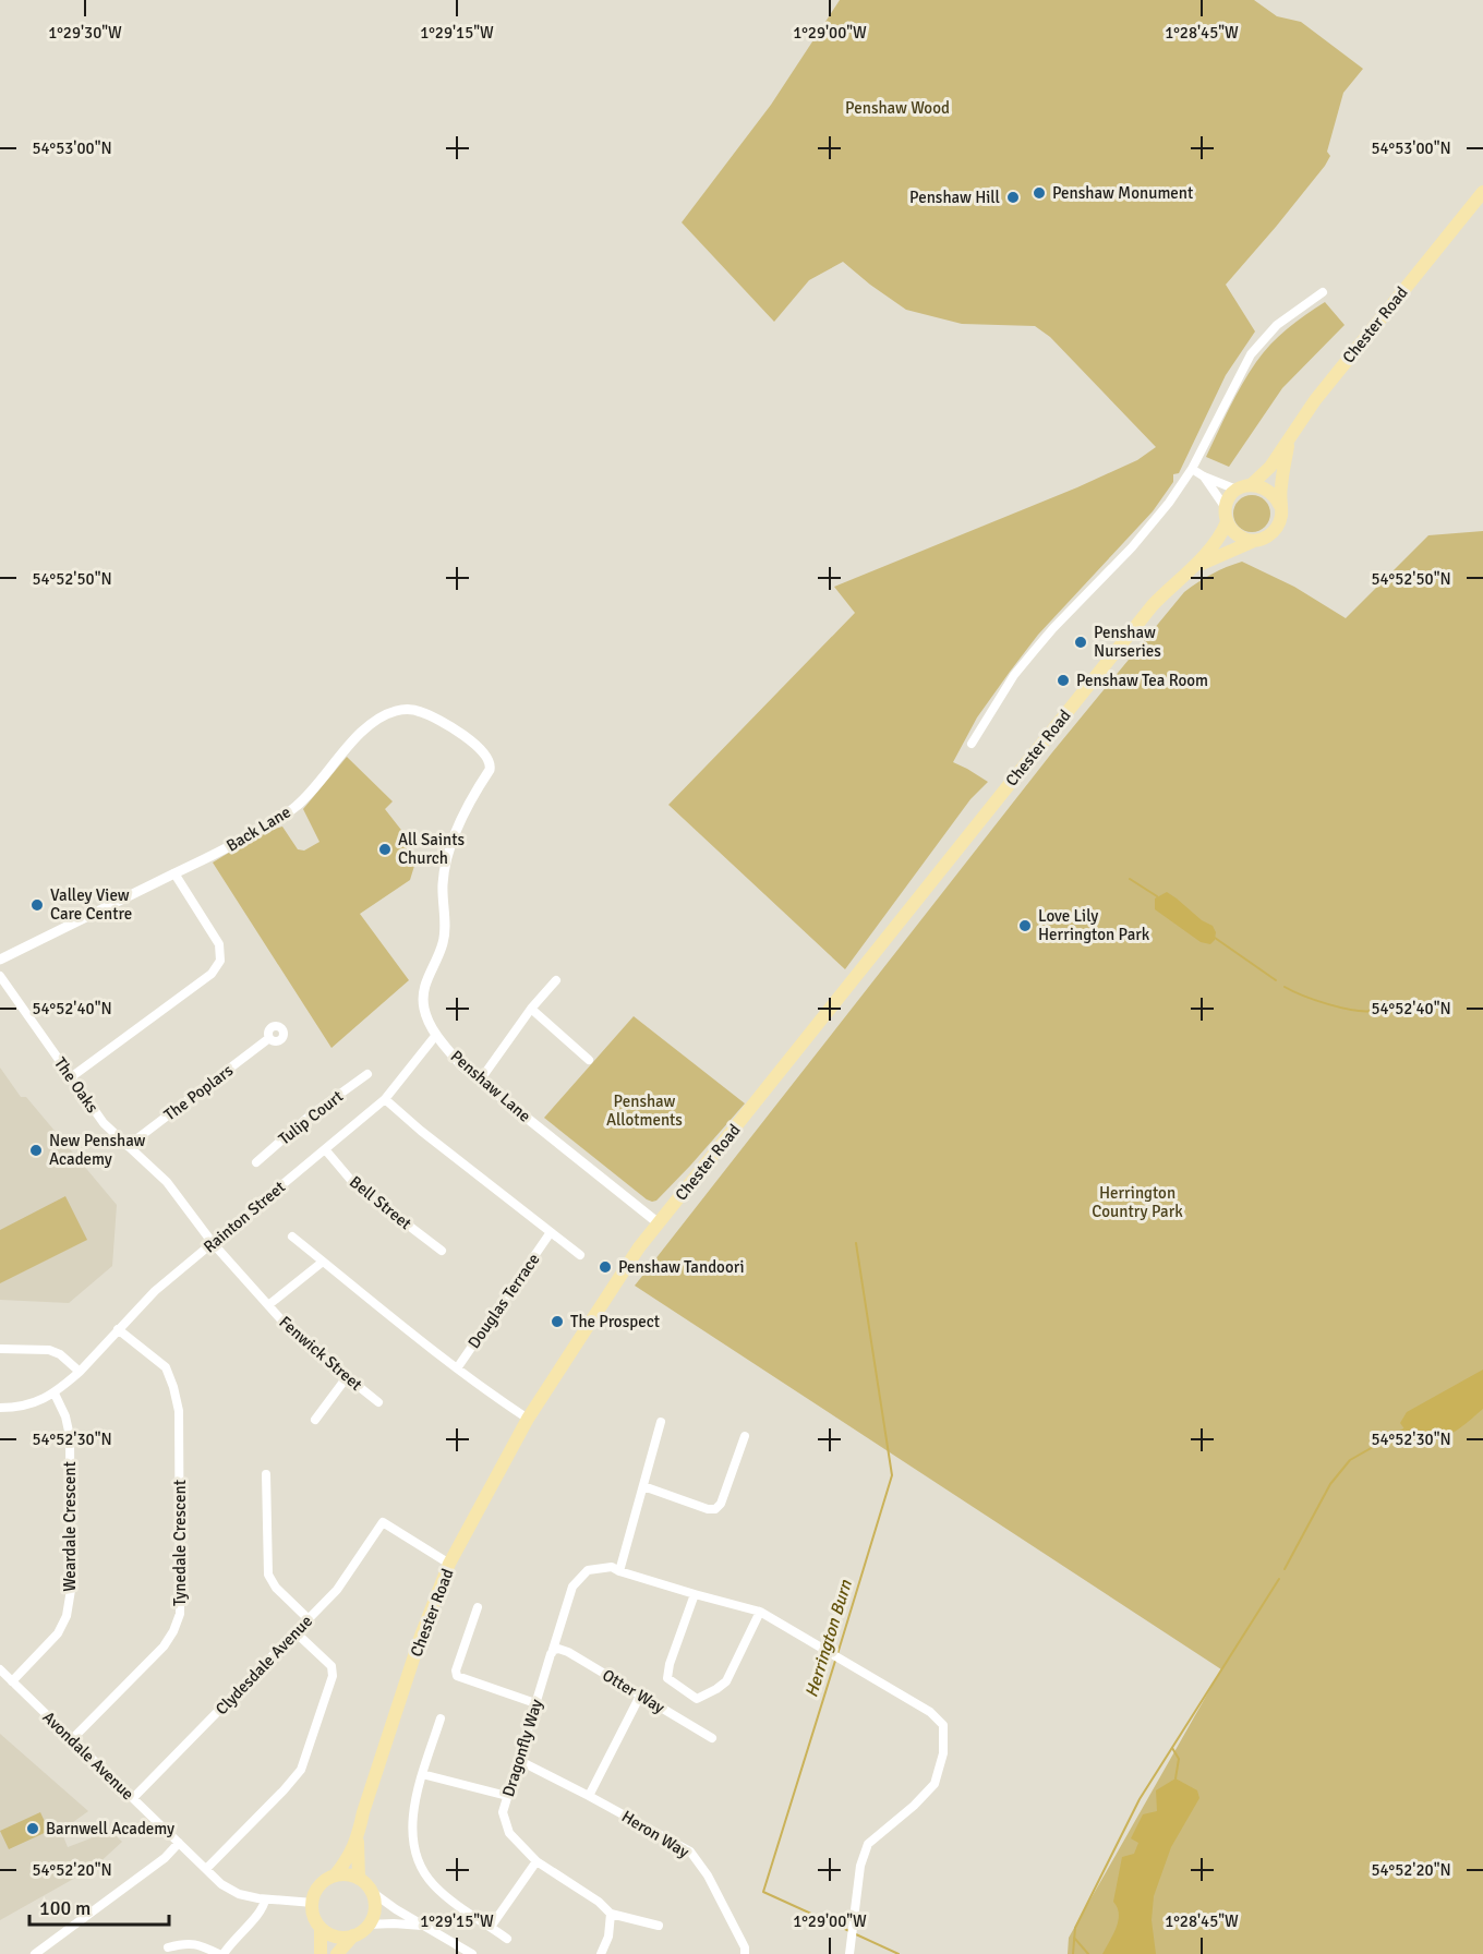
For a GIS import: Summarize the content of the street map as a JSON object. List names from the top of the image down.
{
  "streets": {
    "main road": ["Chester Road"],
    "street": [
      "Back Lane",
      "The Oaks",
      "Penshaw Lane",
      "The Poplars",
      "Tulip Court",
      "Bell Street",
      "Rainton Street",
      "Douglas Terrace",
      "Fenwick Street",
      "Weardale Crescent",
      "Tynedale Crescent",
      "Clydesdale Avenue",
      "Otter Way",
      "Dragonfly Way",
      "Avondale Avenue",
      "Heron Way"
    ]
  },
  "crossings": [
    ["Chester Road", "Penshaw Lane"],
    ["Chester Road", "Clydesdale Avenue"],
    ["Back Lane", "Penshaw Lane"],
    ["The Oaks", "The Poplars"],
    ["The Oaks", "Fenwick Street"],
    ["Penshaw Lane", "Rainton Street"],
    ["Bell Street", "Rainton Street"],
    ["Rainton Street", "Fenwick Street"],
    ["Rainton Street", "Weardale Crescent"],
    ["Rainton Street", "Tynedale Crescent"],
    ["Weardale Crescent", "Avondale Avenue"],
    ["Tynedale Crescent", "Avondale Avenue"],
    ["Clydesdale Avenue", "Avondale Avenue"],
    ["Otter Way", "Dragonfly Way"],
    ["Dragonfly Way", "Heron Way"]
  ],
  "water": ["Herrington Burn"],
  "parks": ["Penshaw Wood", "Penshaw Allotments", "Herrington Country Park"],
  "places": [
    "Penshaw Monument",
    "Penshaw Hill",
    "Penshaw Nurseries",
    "Penshaw Tea Room",
    "All Saints Church",
    "Valley View Care Centre",
    "Love Lily Herrington Park",
    "New Penshaw Academy",
    "Penshaw Tandoori",
    "The Prospect",
    "Barnwell Academy"
  ],
  "scale_bar": "100 m",
  "coordinates": [
    "1°29'30\"W",
    "1°29'15\"W",
    "1°29'00\"W",
    "1°28'45\"W",
    "54°53'00\"N",
    "54°52'50\"N",
    "54°52'40\"N",
    "54°52'30\"N",
    "54°52'20\"N"
  ]
}
